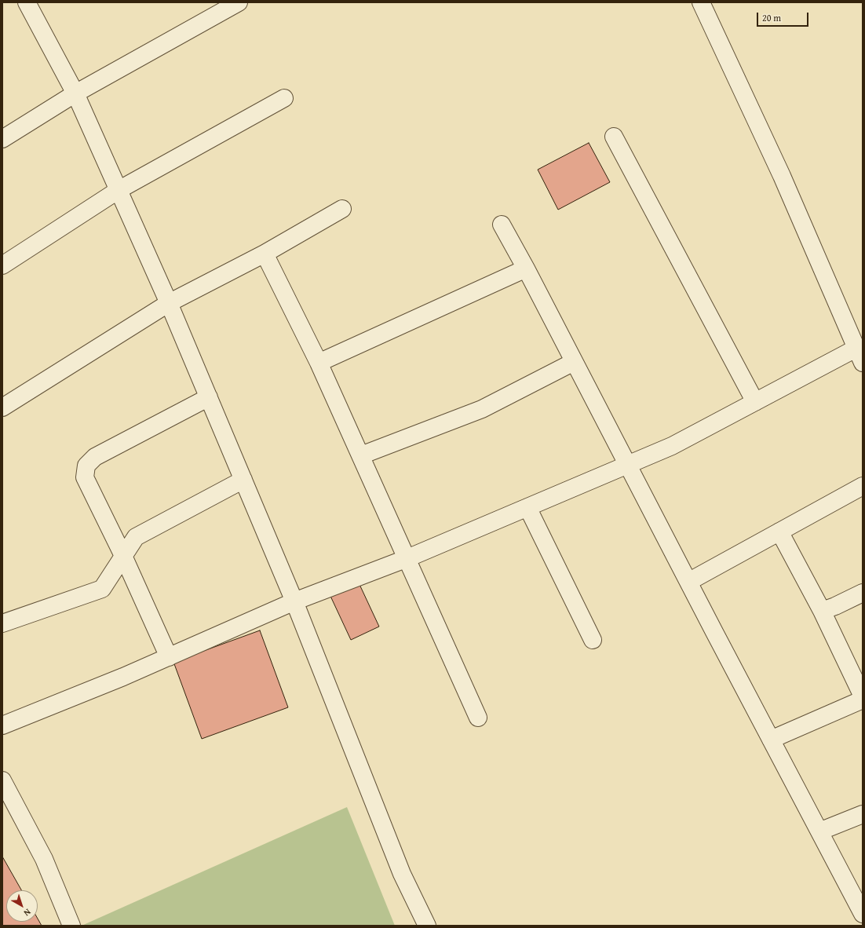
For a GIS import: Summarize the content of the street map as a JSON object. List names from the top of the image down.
{
  "scale_bar": "20 m",
  "north": "bottom right"
}
